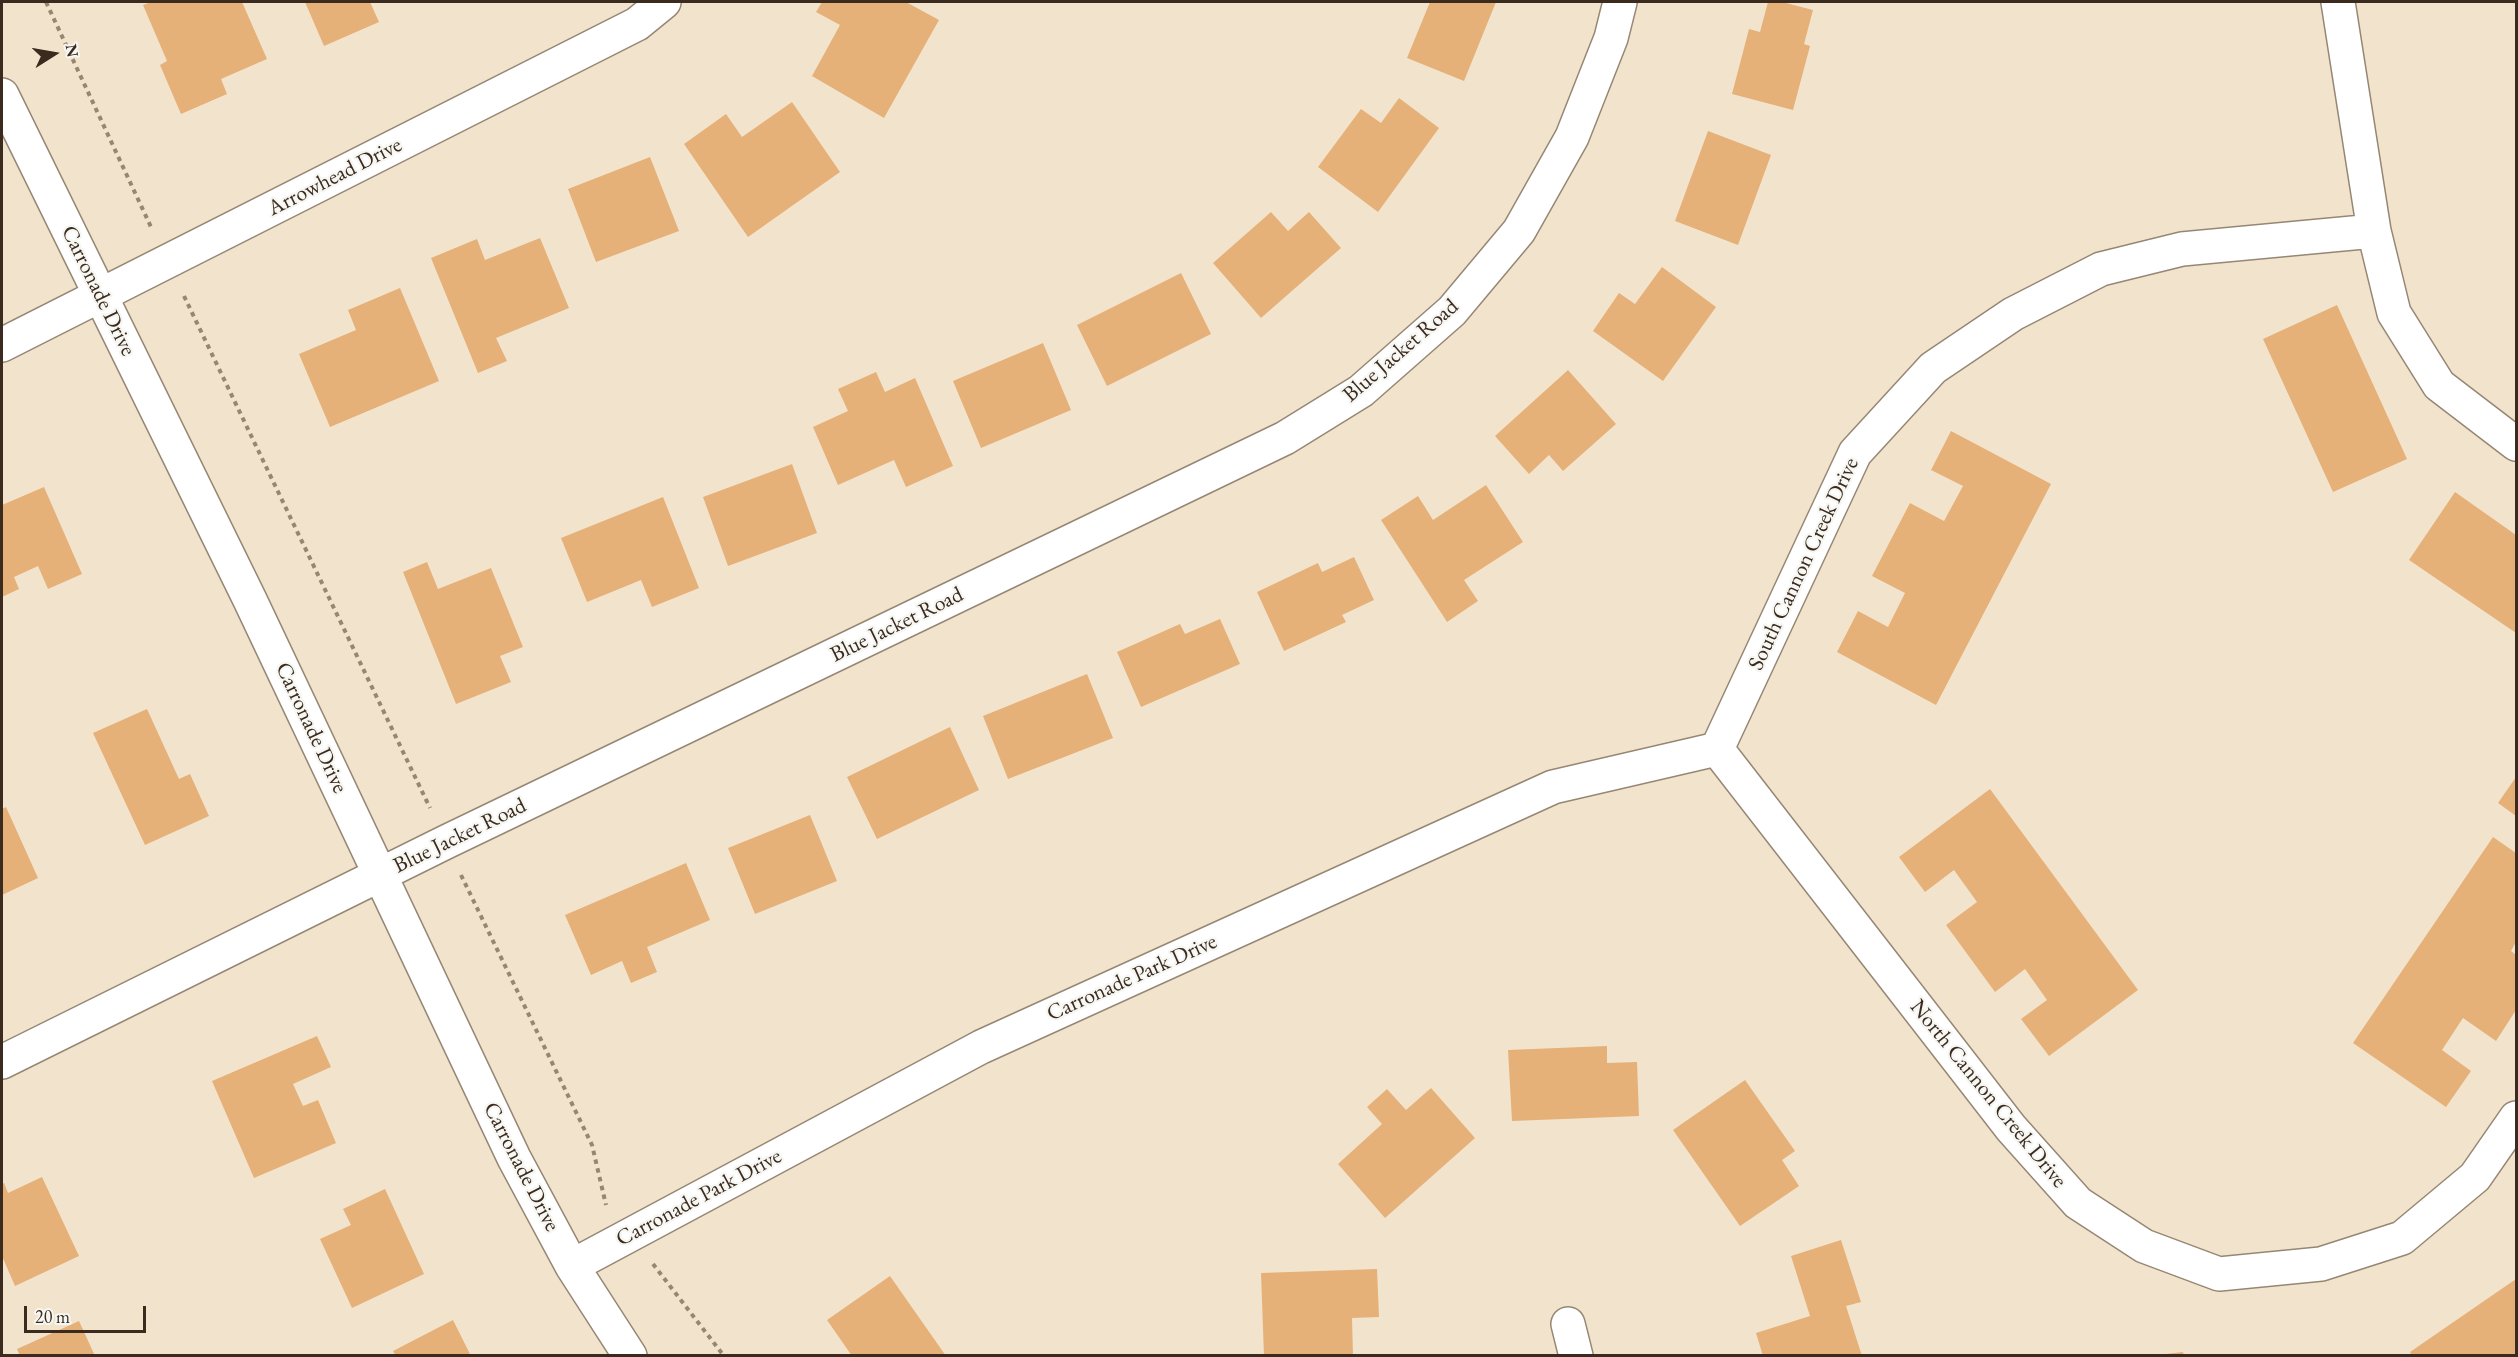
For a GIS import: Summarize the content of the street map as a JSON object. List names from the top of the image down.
{
  "streets": {
    "street": [
      "Arrowhead Drive",
      "Carronade Drive",
      "Blue Jacket Road",
      "South Cannon Creek Drive",
      "Carronade Park Drive",
      "North Cannon Creek Drive"
    ]
  },
  "crossings": [
    ["Arrowhead Drive", "Carronade Drive"],
    ["Carronade Drive", "Blue Jacket Road"],
    ["Carronade Drive", "Carronade Park Drive"],
    ["South Cannon Creek Drive", "Carronade Park Drive"],
    ["South Cannon Creek Drive", "North Cannon Creek Drive"],
    ["Carronade Park Drive", "North Cannon Creek Drive"]
  ],
  "scale_bar": "20 m",
  "north": "right"
}
